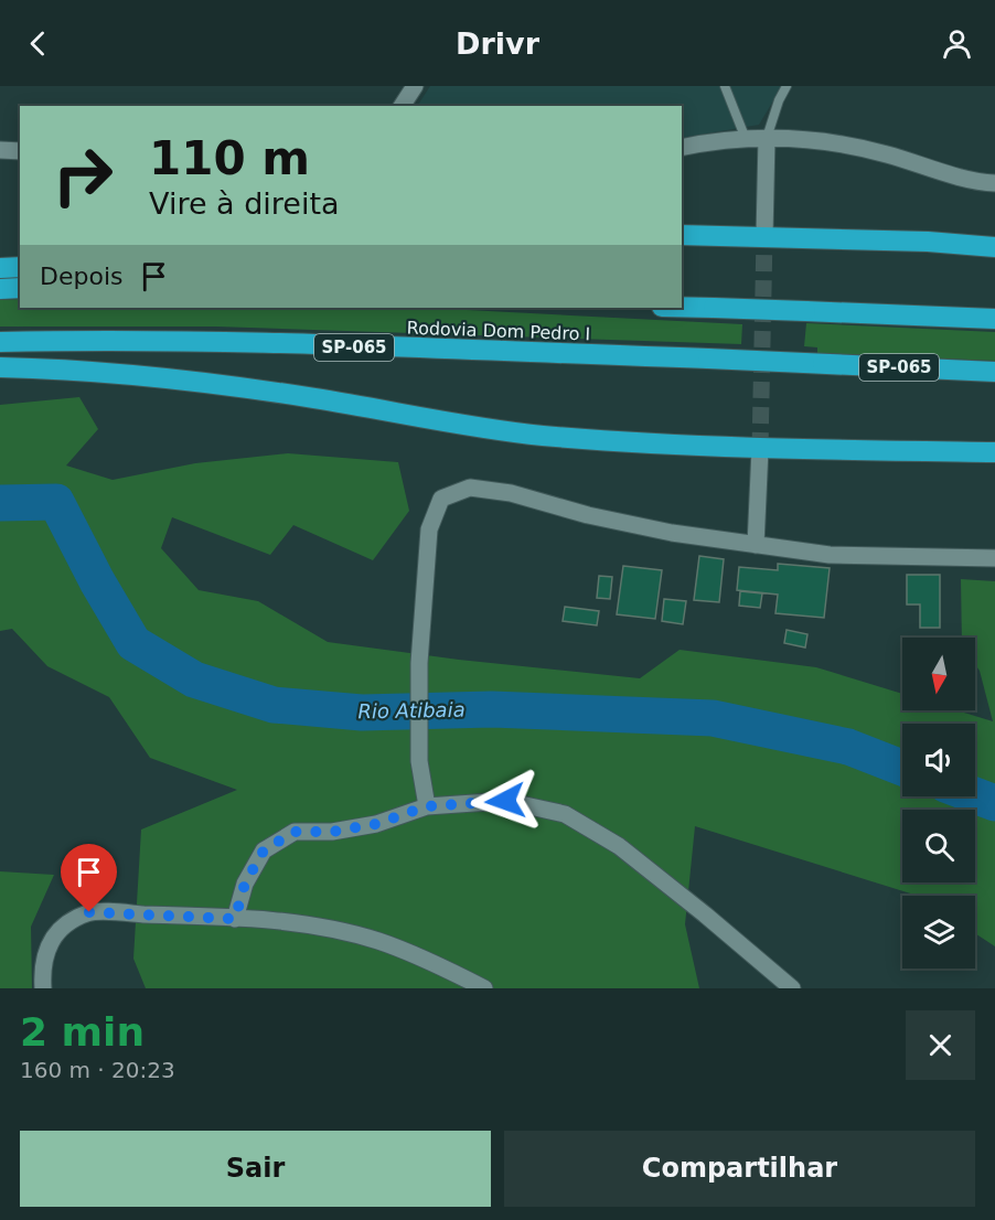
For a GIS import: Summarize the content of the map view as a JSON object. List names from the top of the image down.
{
  "streets": {
    "highway": ["Rodovia Dom Pedro I", "SP-065"]
  },
  "water": ["Rio Atibaia"],
  "north": "bottom",
  "page": {
    "header": "Drivr",
    "turn": ["110 m", "Vire à direita"],
    "then": "Depois",
    "heading": ["2 min", "160 m · 20:23"],
    "buttons": ["Sair", "Compartilhar"]
  }
}
